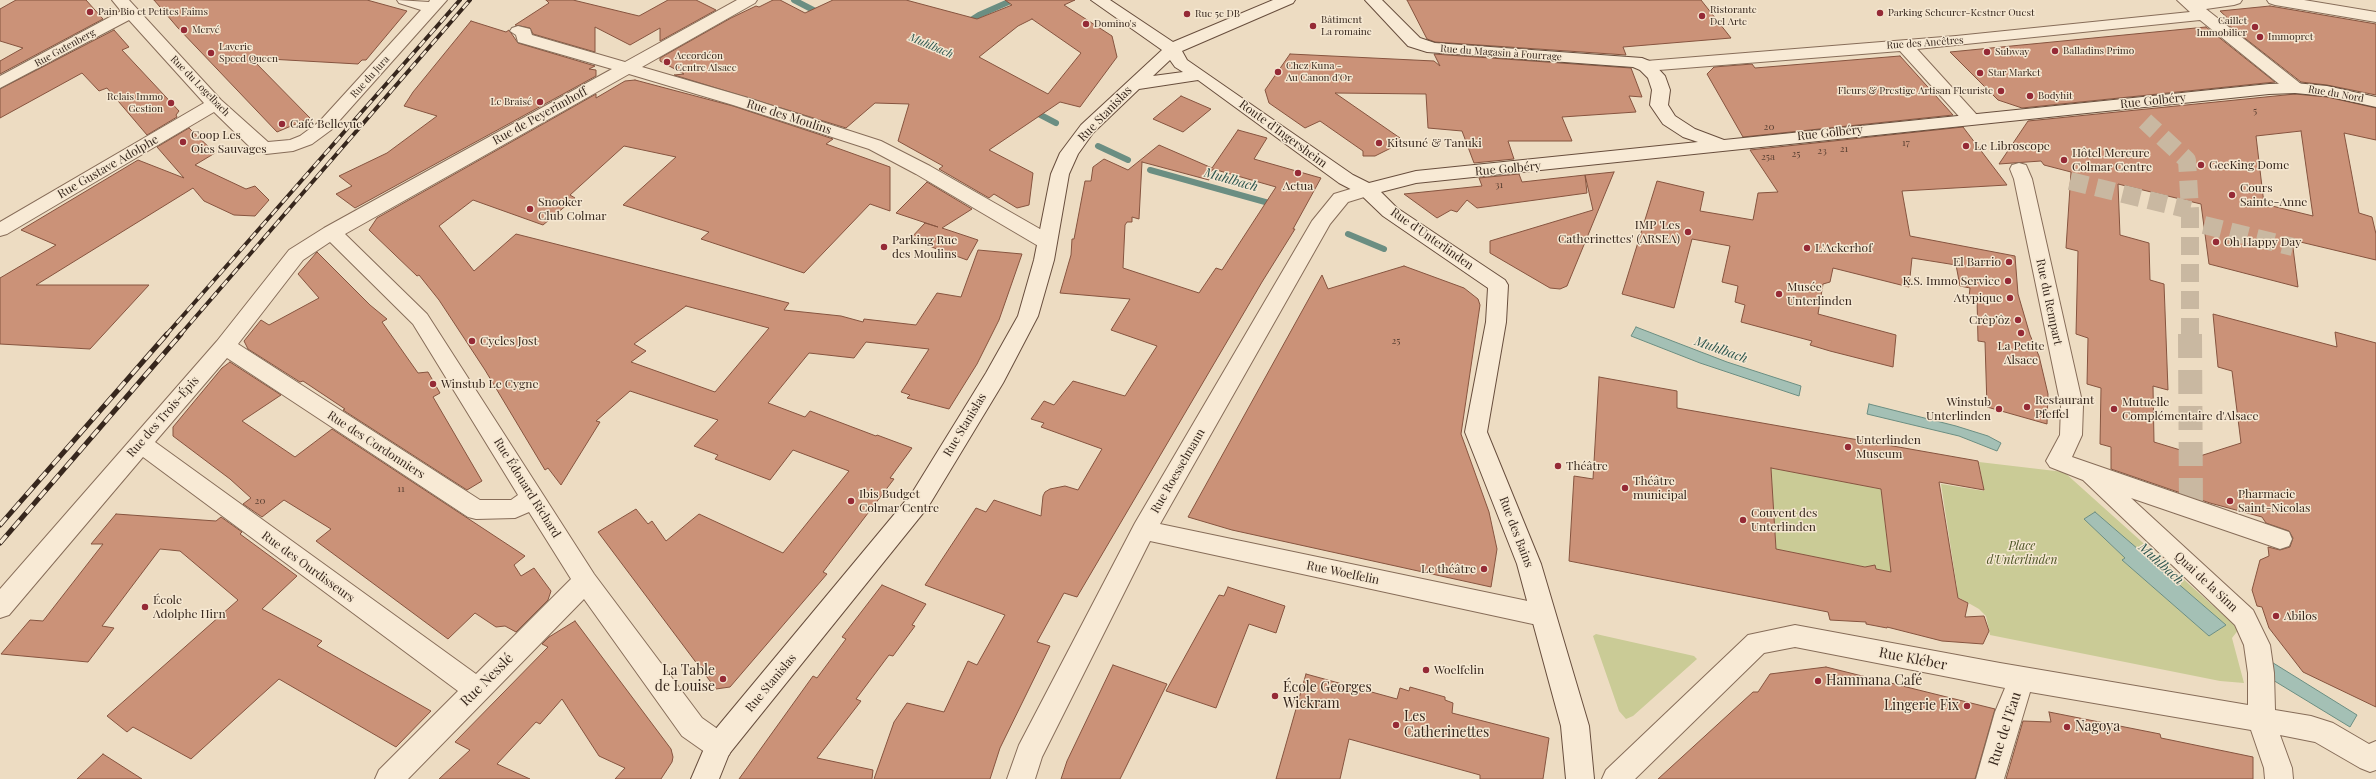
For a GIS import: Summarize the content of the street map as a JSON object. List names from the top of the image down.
{
  "streets": {
    "street": [
      "Rue des Ancêtres",
      "Rue Gutenberg",
      "Rue du Magasin à Fourrage",
      "Rue du Jura",
      "Rue du Logelbach",
      "Rue du Nord",
      "Rue Golbéry",
      "Rue Stanislas",
      "Rue de Peyerimhoff",
      "Rue des Moulins",
      "Route d'Ingersheim",
      "Rue Gustave Adolphe",
      "Rue d'Unterlinden",
      "Rue du Rempart",
      "Rue des Trois-Épis",
      "Rue des Cordonniers",
      "Rue Roesselmann",
      "Rue Édouard Richard",
      "Rue des Bains",
      "Rue des Ourdisseurs",
      "Rue Woelfelin",
      "Quai de la Sinn",
      "Rue Kléber",
      "Rue Nesslé",
      "Rue de l'Eau"
    ]
  },
  "crossings": [
    ["Rue des Ancêtres", "Rue du Magasin à Fourrage"],
    ["Rue Gutenberg", "Rue du Logelbach"],
    ["Rue du Jura", "Rue du Logelbach"],
    ["Rue du Logelbach", "Rue Gustave Adolphe"],
    ["Rue du Nord", "Rue Golbéry"],
    ["Rue Golbéry", "Route d'Ingersheim"],
    ["Rue Golbéry", "Rue d'Unterlinden"],
    ["Rue Golbéry", "Rue Roesselmann"],
    ["Rue Stanislas", "Rue des Moulins"],
    ["Rue Stanislas", "Route d'Ingersheim"],
    ["Rue Stanislas", "Rue Édouard Richard"],
    ["Rue de Peyerimhoff", "Rue des Moulins"],
    ["Rue de Peyerimhoff", "Rue des Trois-Épis"],
    ["Rue de Peyerimhoff", "Rue Édouard Richard"],
    ["Route d'Ingersheim", "Rue d'Unterlinden"],
    ["Route d'Ingersheim", "Rue Roesselmann"],
    ["Rue d'Unterlinden", "Rue Roesselmann"],
    ["Rue d'Unterlinden", "Rue des Bains"],
    ["Rue du Rempart", "Quai de la Sinn"],
    ["Rue des Trois-Épis", "Rue des Cordonniers"],
    ["Rue des Trois-Épis", "Rue Édouard Richard"],
    ["Rue des Trois-Épis", "Rue des Ourdisseurs"],
    ["Rue des Cordonniers", "Rue Édouard Richard"],
    ["Rue Roesselmann", "Rue Woelfelin"],
    ["Rue Édouard Richard", "Rue Nesslé"],
    ["Rue des Bains", "Rue Woelfelin"],
    ["Rue des Ourdisseurs", "Rue Nesslé"],
    ["Quai de la Sinn", "Rue Kléber"],
    ["Rue Kléber", "Rue de l'Eau"]
  ],
  "water": ["Muhlbach"],
  "parks": ["Place d'Unterlinden"],
  "places": [
    "Pain Bio et Petites Faims",
    "Parking Scheurer-Kestner Ouest",
    "Rue 5e DB",
    "Ristorante Del Arte",
    "Domino's",
    "Bâtiment La romaine",
    "Caillet Immobilier",
    "Mervé",
    "Immopret",
    "Balladins Primo",
    "Subway",
    "Laverie Speed Queen",
    "Accordéon Centre Alsace",
    "Chez Kuna - Au Canon d'Or",
    "Star Market",
    "Fleurs & Prestige Artisan Fleuriste",
    "Bodyhit",
    "Le Braisé",
    "Relais Immo Gestion",
    "Café Bellevue",
    "Coop Les Oies Sauvages",
    "Kitsuné & Tanuki",
    "Le Libroscope",
    "Hôtel Mercure Colmar Centre",
    "GeeKing Dome",
    "Actua",
    "Cours Sainte-Anne",
    "Snooker Club Colmar",
    "IMP 'Les Catherinettes' (ARSEA)",
    "Oh Happy Day",
    "Parking Rue des Moulins",
    "L'Ackerhof",
    "El Barrio",
    "K.S. Immo Service",
    "Musée Unterlinden",
    "Atypique",
    "Crêp’ôz",
    "La Petite Alsace",
    "Cycles Jost",
    "Winstub Le Cygne",
    "Restaurant Pfeffel",
    "Winstub Unterlinden",
    "Mutuelle Complémentaire d'Alsace",
    "Unterlinden Museum",
    "Théâtre",
    "Théâtre municipal",
    "Ibis Budget Colmar Centre",
    "Pharmacie Saint-Nicolas",
    "Couvent des Unterlinden",
    "Le théâtre",
    "École Adolphe Hirn",
    "Abilos",
    "Woelfelin",
    "La Table de Louise",
    "Hammana Café",
    "École Georges Wickram",
    "Lingerie Fix",
    "Les Catherinettes",
    "Nagoya"
  ],
  "house_numbers": [
    "5",
    "20",
    "17",
    "21",
    "23",
    "25",
    "25a",
    "31",
    "25",
    "11",
    "20"
  ]
}
